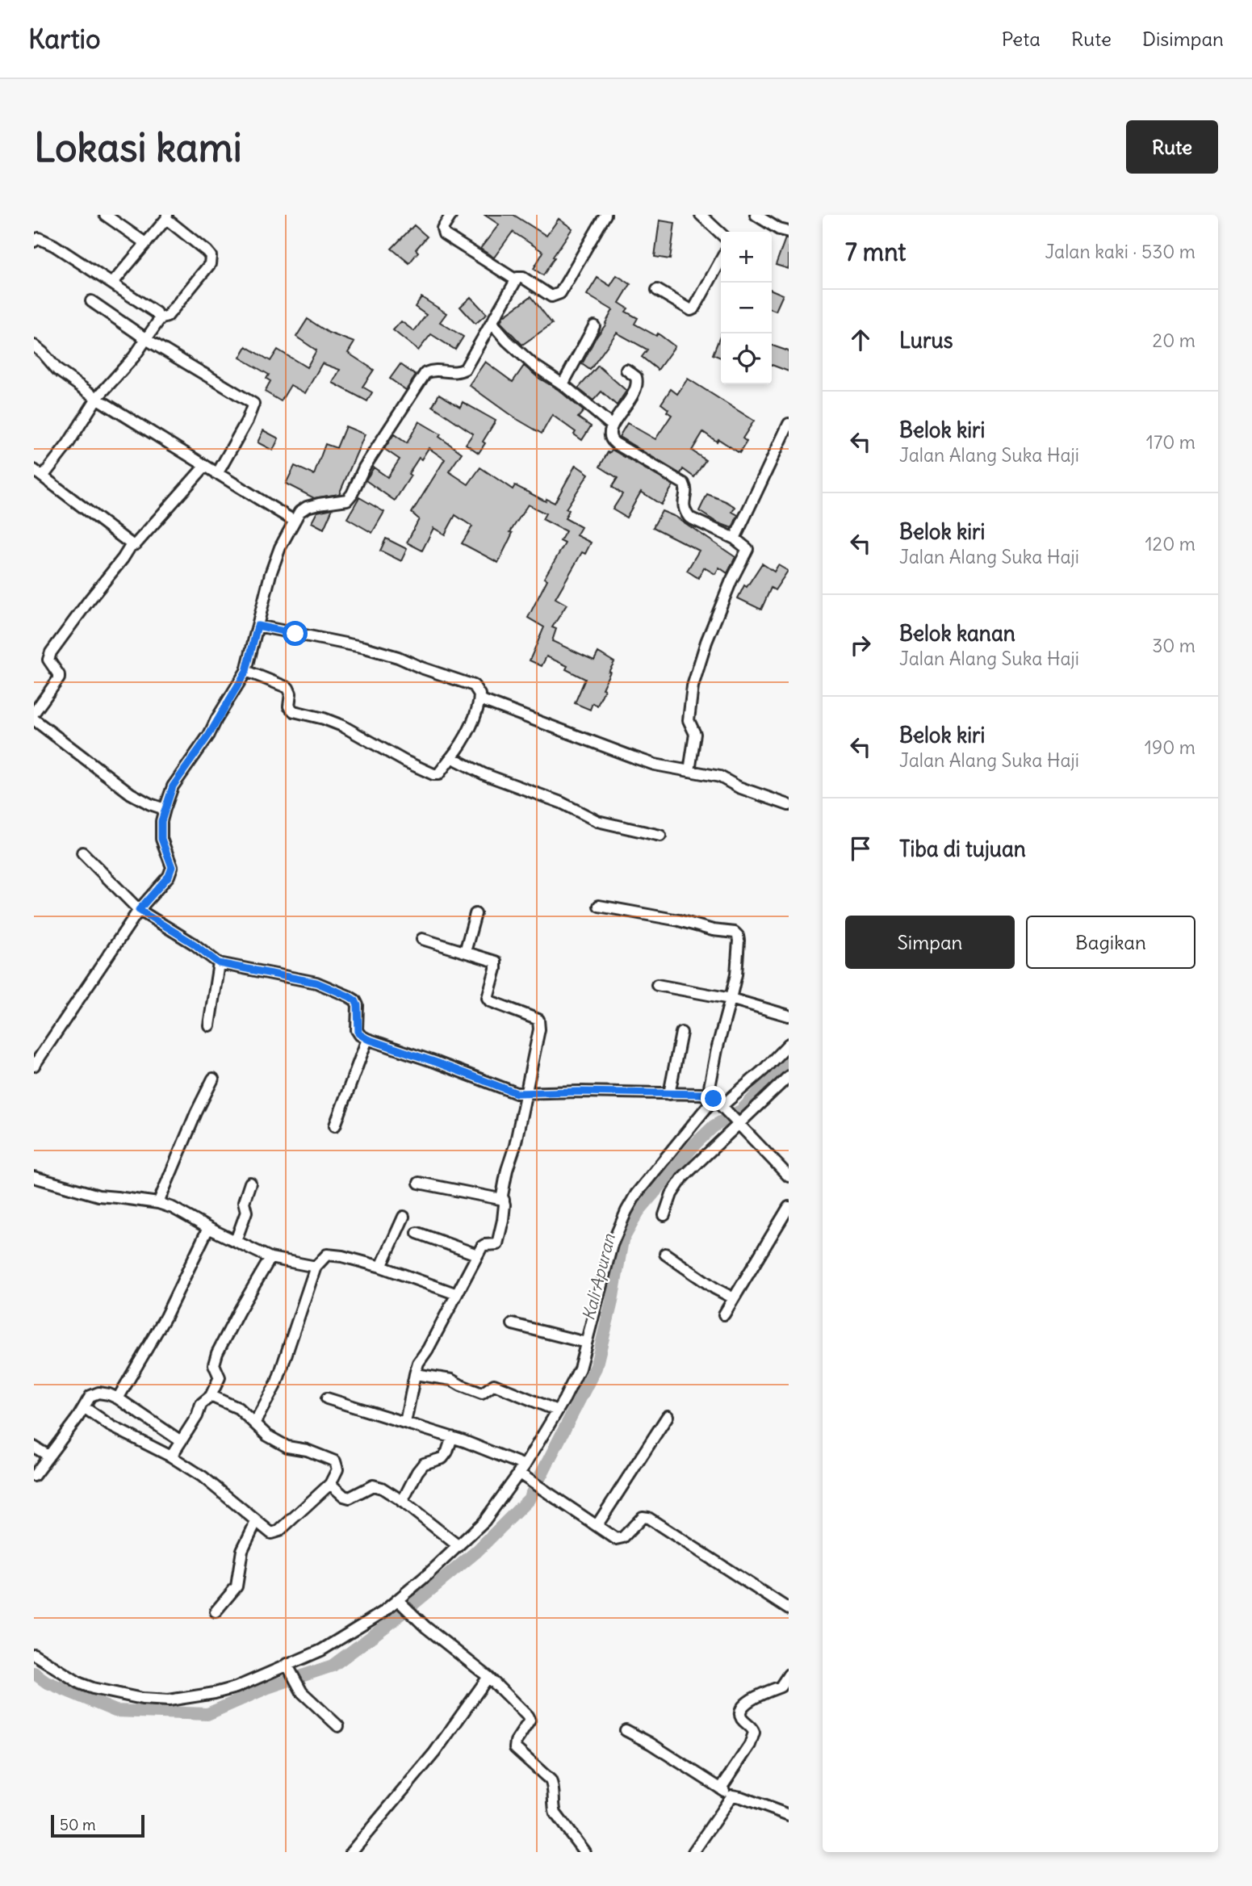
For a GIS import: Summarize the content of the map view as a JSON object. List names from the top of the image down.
{
  "water": ["Kali Apuran"],
  "scale_bar": "50 m",
  "page": {
    "header": "Kartio",
    "nav": ["Peta", "Rute", "Disimpan"],
    "buttons": [
      "Rute",
      ["Simpan", "Bagikan"]
    ],
    "title": "Lokasi kami",
    "heading": ["7 mnt", "Jalan kaki · 530 m"],
    "map_buttons": ["+", "−"],
    "list": [
      ["Lurus", "20 m"],
      ["Belok kiri", "Jalan Alang Suka Haji", "170 m"],
      ["Belok kiri", "Jalan Alang Suka Haji", "120 m"],
      ["Belok kanan", "Jalan Alang Suka Haji", "30 m"],
      ["Belok kiri", "Jalan Alang Suka Haji", "190 m"],
      "Tiba di tujuan"
    ],
    "scale": "50 m"
  }
}
